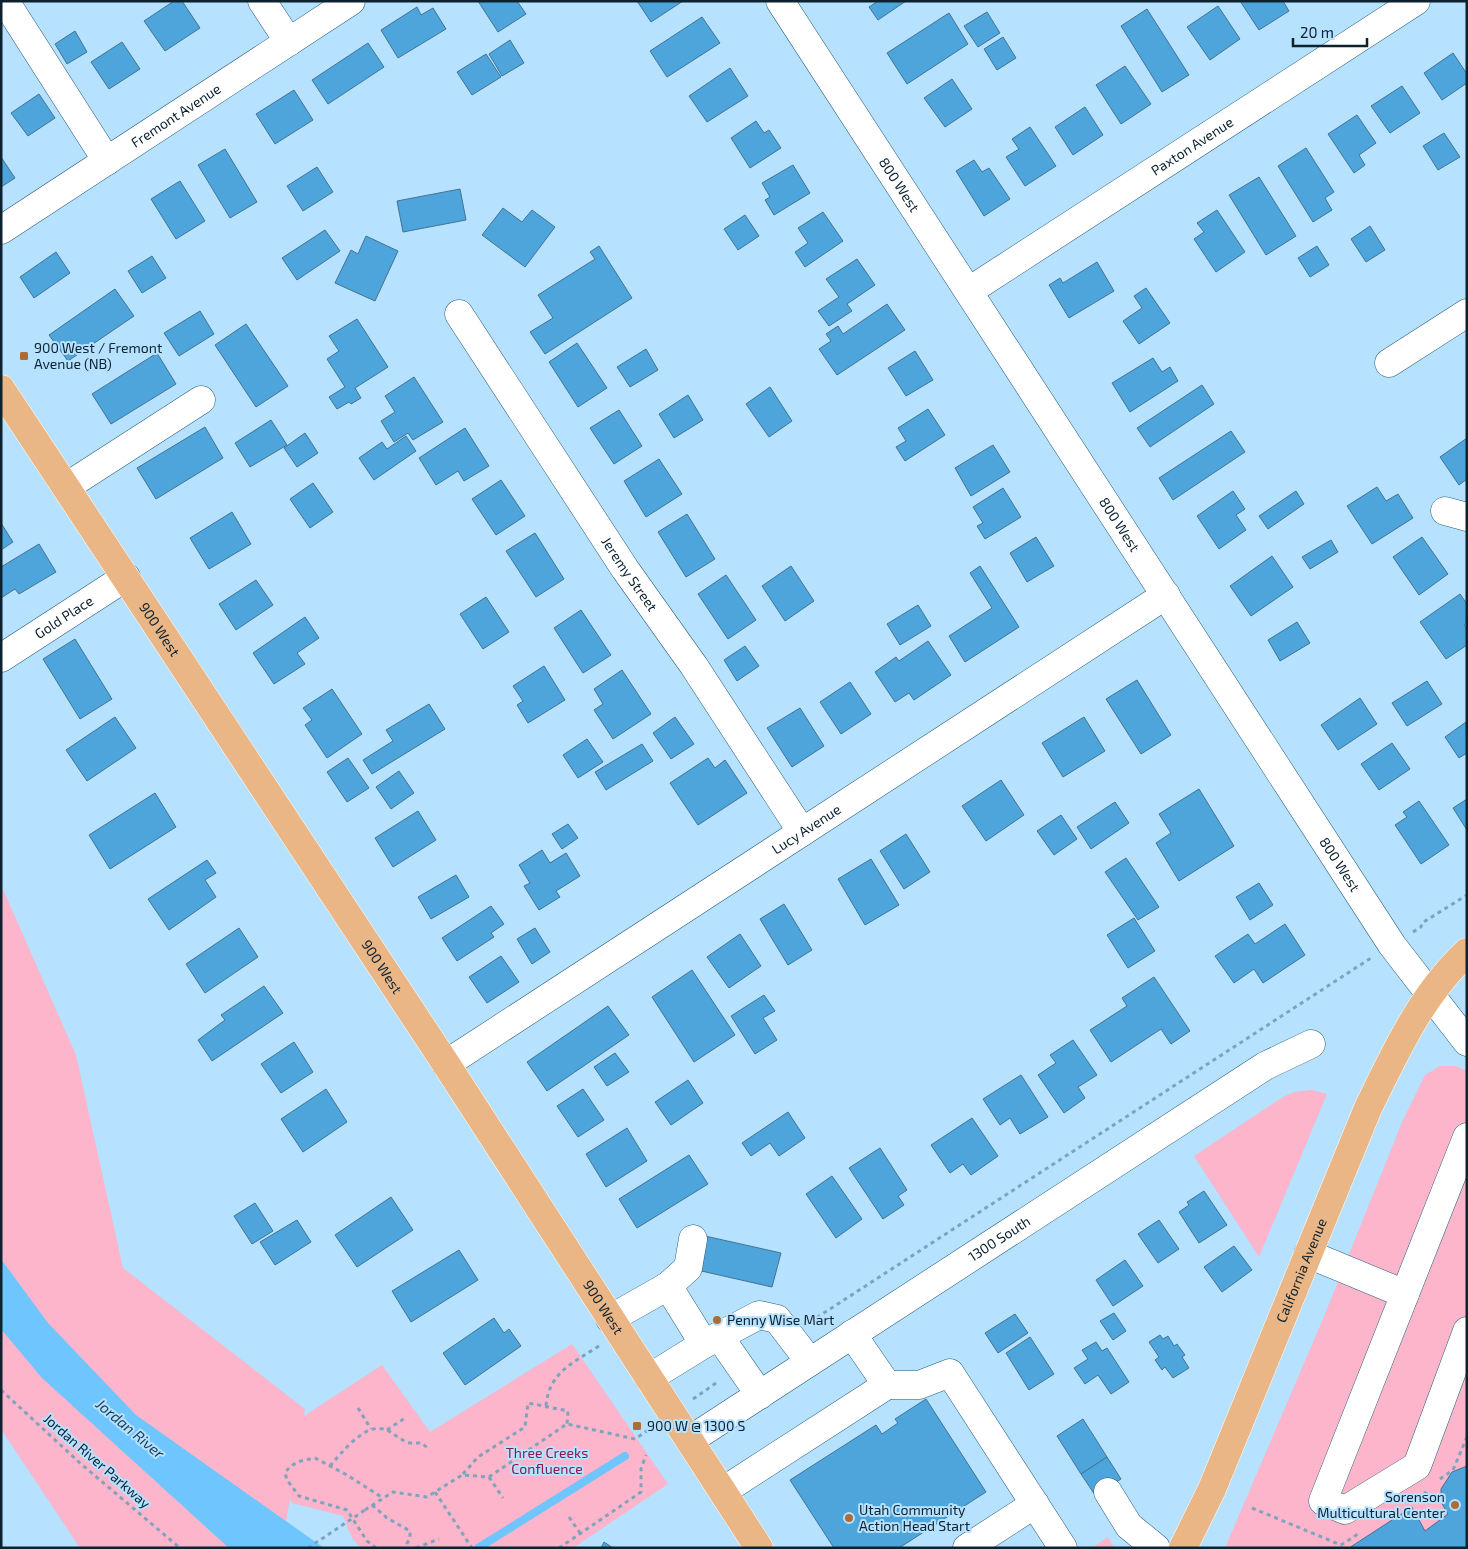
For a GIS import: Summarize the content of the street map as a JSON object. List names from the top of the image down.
{
  "streets": {
    "main road": ["900 West", "California Avenue"],
    "street": [
      "Fremont Avenue",
      "Paxton Avenue",
      "800 West",
      "Jeremy Street",
      "Gold Place",
      "Lucy Avenue",
      "1300 South"
    ],
    "path": ["Jordan River Parkway"]
  },
  "crossings": [
    ["Paxton Avenue", "800 West"],
    ["800 West", "Lucy Avenue"],
    ["800 West", "California Avenue"],
    ["Jeremy Street", "Lucy Avenue"],
    ["Gold Place", "900 West"],
    ["900 West", "Lucy Avenue"],
    ["900 West", "1300 South"]
  ],
  "water": ["Jordan River"],
  "parks": ["Three Creeks Confluence"],
  "places": {
    "transit": ["900 West / Fremont Avenue (NB)", "900 W @ 1300 S"],
    "other": ["Penny Wise Mart", "Sorenson Multicultural Center", "Utah Community Action Head Start"]
  },
  "scale_bar": "20 m"
}
